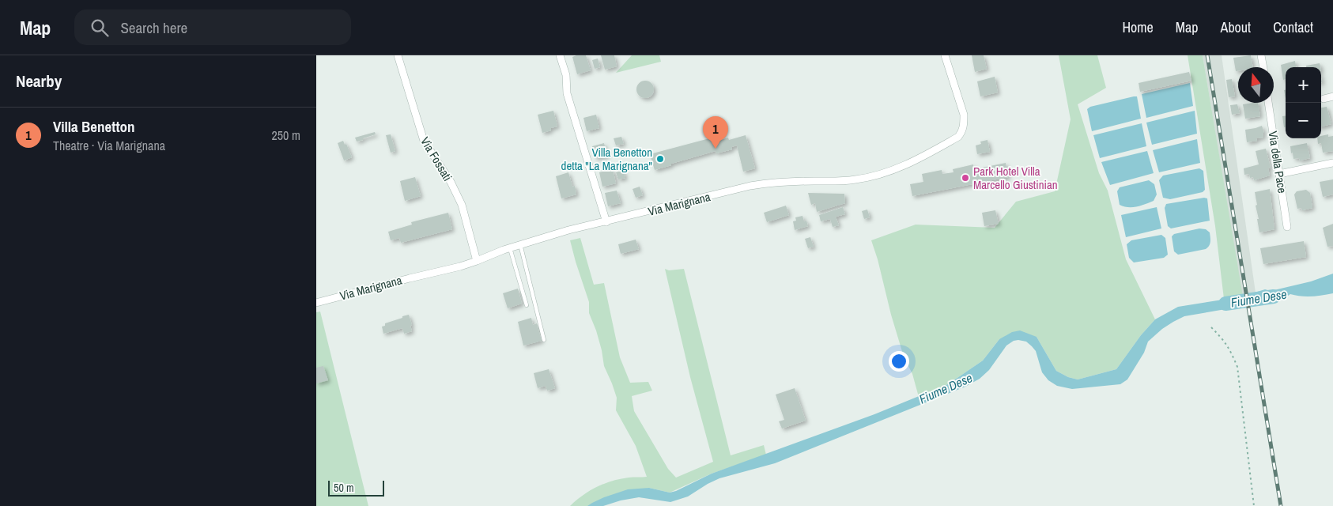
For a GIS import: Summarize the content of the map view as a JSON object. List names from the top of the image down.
{
  "streets": {
    "street": ["Via Fossati", "Via della Pace", "Via Marignana"]
  },
  "crossings": [
    ["Via Fossati", "Via Marignana"]
  ],
  "water": ["Fiume Dese"],
  "places": ["Villa Benetton detta \"La Marignana\"", "Park Hotel Villa Marcello Giustinian"],
  "scale_bar": "50 m",
  "north": "top",
  "page": {
    "header": "Map",
    "search": "Search here",
    "nav": [
      "Home",
      "Map",
      "About",
      "Contact"
    ],
    "heading": "Nearby",
    "map_buttons": ["+", "−"],
    "list": [
      {
        "mark": "1",
        "name": "Villa Benetton",
        "note": "Theatre · Via Marignana",
        "value": "250 m"
      }
    ],
    "pins": "1",
    "scale": "50 m"
  }
}
